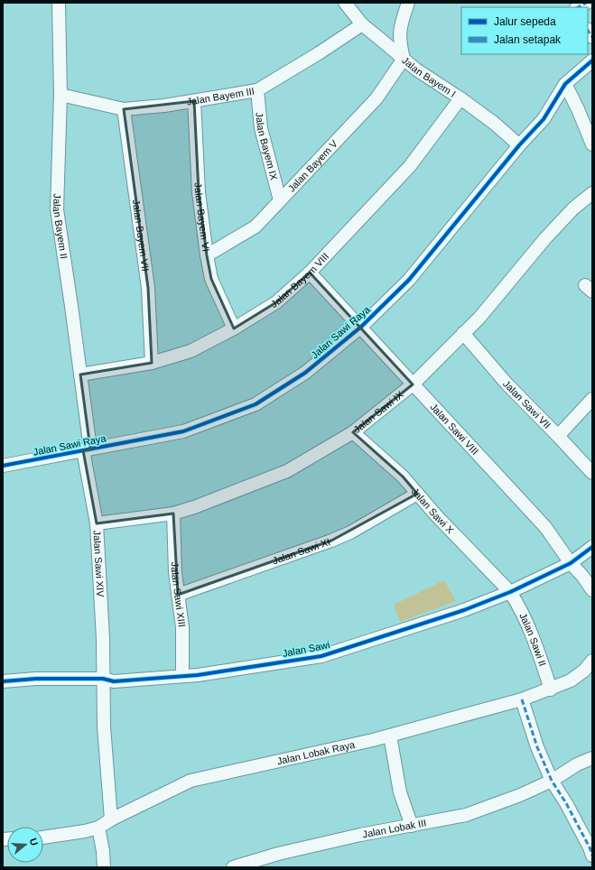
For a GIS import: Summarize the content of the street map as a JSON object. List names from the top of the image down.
{
  "streets": {
    "street": [
      "Jalan Bayem I",
      "Jalan Bayem III",
      "Jalan Bayem IX",
      "Jalan Bayem V",
      "Jalan Bayem VI",
      "Jalan Bayem II",
      "Jalan Bayem VII",
      "Jalan Bayem VIII",
      "Jalan Sawi Raya",
      "Jalan Sawi VII",
      "Jalan Sawi IX",
      "Jalan Sawi VIII",
      "Jalan Sawi X",
      "Jalan Sawi XI",
      "Jalan Sawi XIV",
      "Jalan Sawi XIII",
      "Jalan Sawi II",
      "Jalan Sawi",
      "Jalan Lobak Raya",
      "Jalan Lobak III"
    ]
  },
  "crossings": [
    ["Jalan Bayem I", "Jalan Bayem III"],
    ["Jalan Bayem I", "Jalan Bayem V"],
    ["Jalan Bayem I", "Jalan Bayem VIII"],
    ["Jalan Bayem I", "Jalan Sawi Raya"],
    ["Jalan Bayem III", "Jalan Bayem IX"],
    ["Jalan Bayem III", "Jalan Bayem VI"],
    ["Jalan Bayem III", "Jalan Bayem II"],
    ["Jalan Bayem III", "Jalan Bayem VII"],
    ["Jalan Bayem IX", "Jalan Bayem V"],
    ["Jalan Bayem V", "Jalan Bayem VI"],
    ["Jalan Bayem VI", "Jalan Bayem VIII"],
    ["Jalan Bayem II", "Jalan Bayem VIII"],
    ["Jalan Bayem II", "Jalan Sawi Raya"],
    ["Jalan Bayem II", "Jalan Sawi XIV"],
    ["Jalan Bayem VII", "Jalan Bayem VIII"],
    ["Jalan Bayem VIII", "Jalan Sawi VIII"],
    ["Jalan Sawi Raya", "Jalan Sawi VIII"],
    ["Jalan Sawi Raya", "Jalan Sawi XIV"],
    ["Jalan Sawi VII", "Jalan Sawi IX"],
    ["Jalan Sawi IX", "Jalan Sawi VIII"],
    ["Jalan Sawi IX", "Jalan Sawi X"],
    ["Jalan Sawi IX", "Jalan Sawi XIV"],
    ["Jalan Sawi IX", "Jalan Sawi XIII"],
    ["Jalan Sawi VIII", "Jalan Sawi"],
    ["Jalan Sawi X", "Jalan Sawi XI"],
    ["Jalan Sawi X", "Jalan Sawi II"],
    ["Jalan Sawi X", "Jalan Sawi"],
    ["Jalan Sawi XI", "Jalan Sawi XIII"],
    ["Jalan Sawi XIV", "Jalan Sawi"],
    ["Jalan Sawi XIV", "Jalan Lobak Raya"],
    ["Jalan Sawi XIII", "Jalan Sawi"],
    ["Jalan Sawi II", "Jalan Sawi"],
    ["Jalan Sawi II", "Jalan Lobak Raya"]
  ],
  "legend": ["Jalur sepeda", "Jalan setapak"],
  "north": "right"
}
